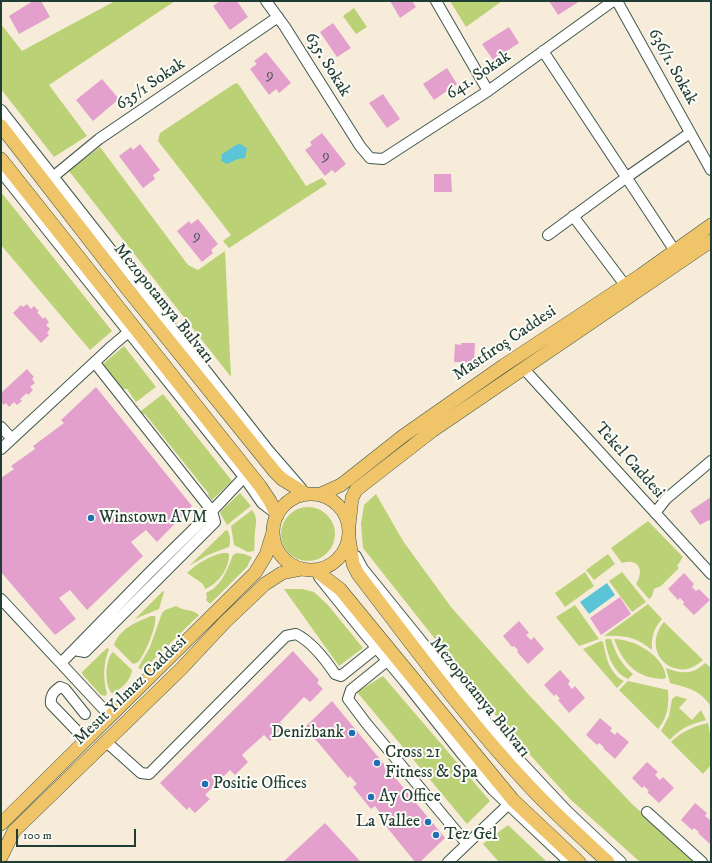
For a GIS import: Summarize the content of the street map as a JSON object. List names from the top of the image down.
{
  "streets": {
    "main road": ["Mezopotamya Bulvarı", "Mastfıroş Caddesi", "Mesut Yılmaz Caddesi"],
    "street": [
      "635. Sokak",
      "636/1. Sokak",
      "641. Sokak",
      "635/1 Sokak",
      "Tekel Caddesi"
    ]
  },
  "crossings": [
    ["635. Sokak", "641. Sokak"],
    ["635. Sokak", "635/1 Sokak"],
    ["635/1 Sokak", "Mezopotamya Bulvarı"],
    ["Mezopotamya Bulvarı", "Mastfıroş Caddesi"],
    ["Mezopotamya Bulvarı", "Mesut Yılmaz Caddesi"],
    ["Mastfıroş Caddesi", "Tekel Caddesi"],
    ["Mastfıroş Caddesi", "Mesut Yılmaz Caddesi"]
  ],
  "places": [
    "Winstown AVM",
    "Denizbank",
    "Cross 21 Fitness & Spa",
    "Positie Offices",
    "Ay Office",
    "La Vallee",
    "Tez Gel"
  ],
  "house_numbers": ["9", "9", "9"],
  "scale_bar": "100 m"
}
